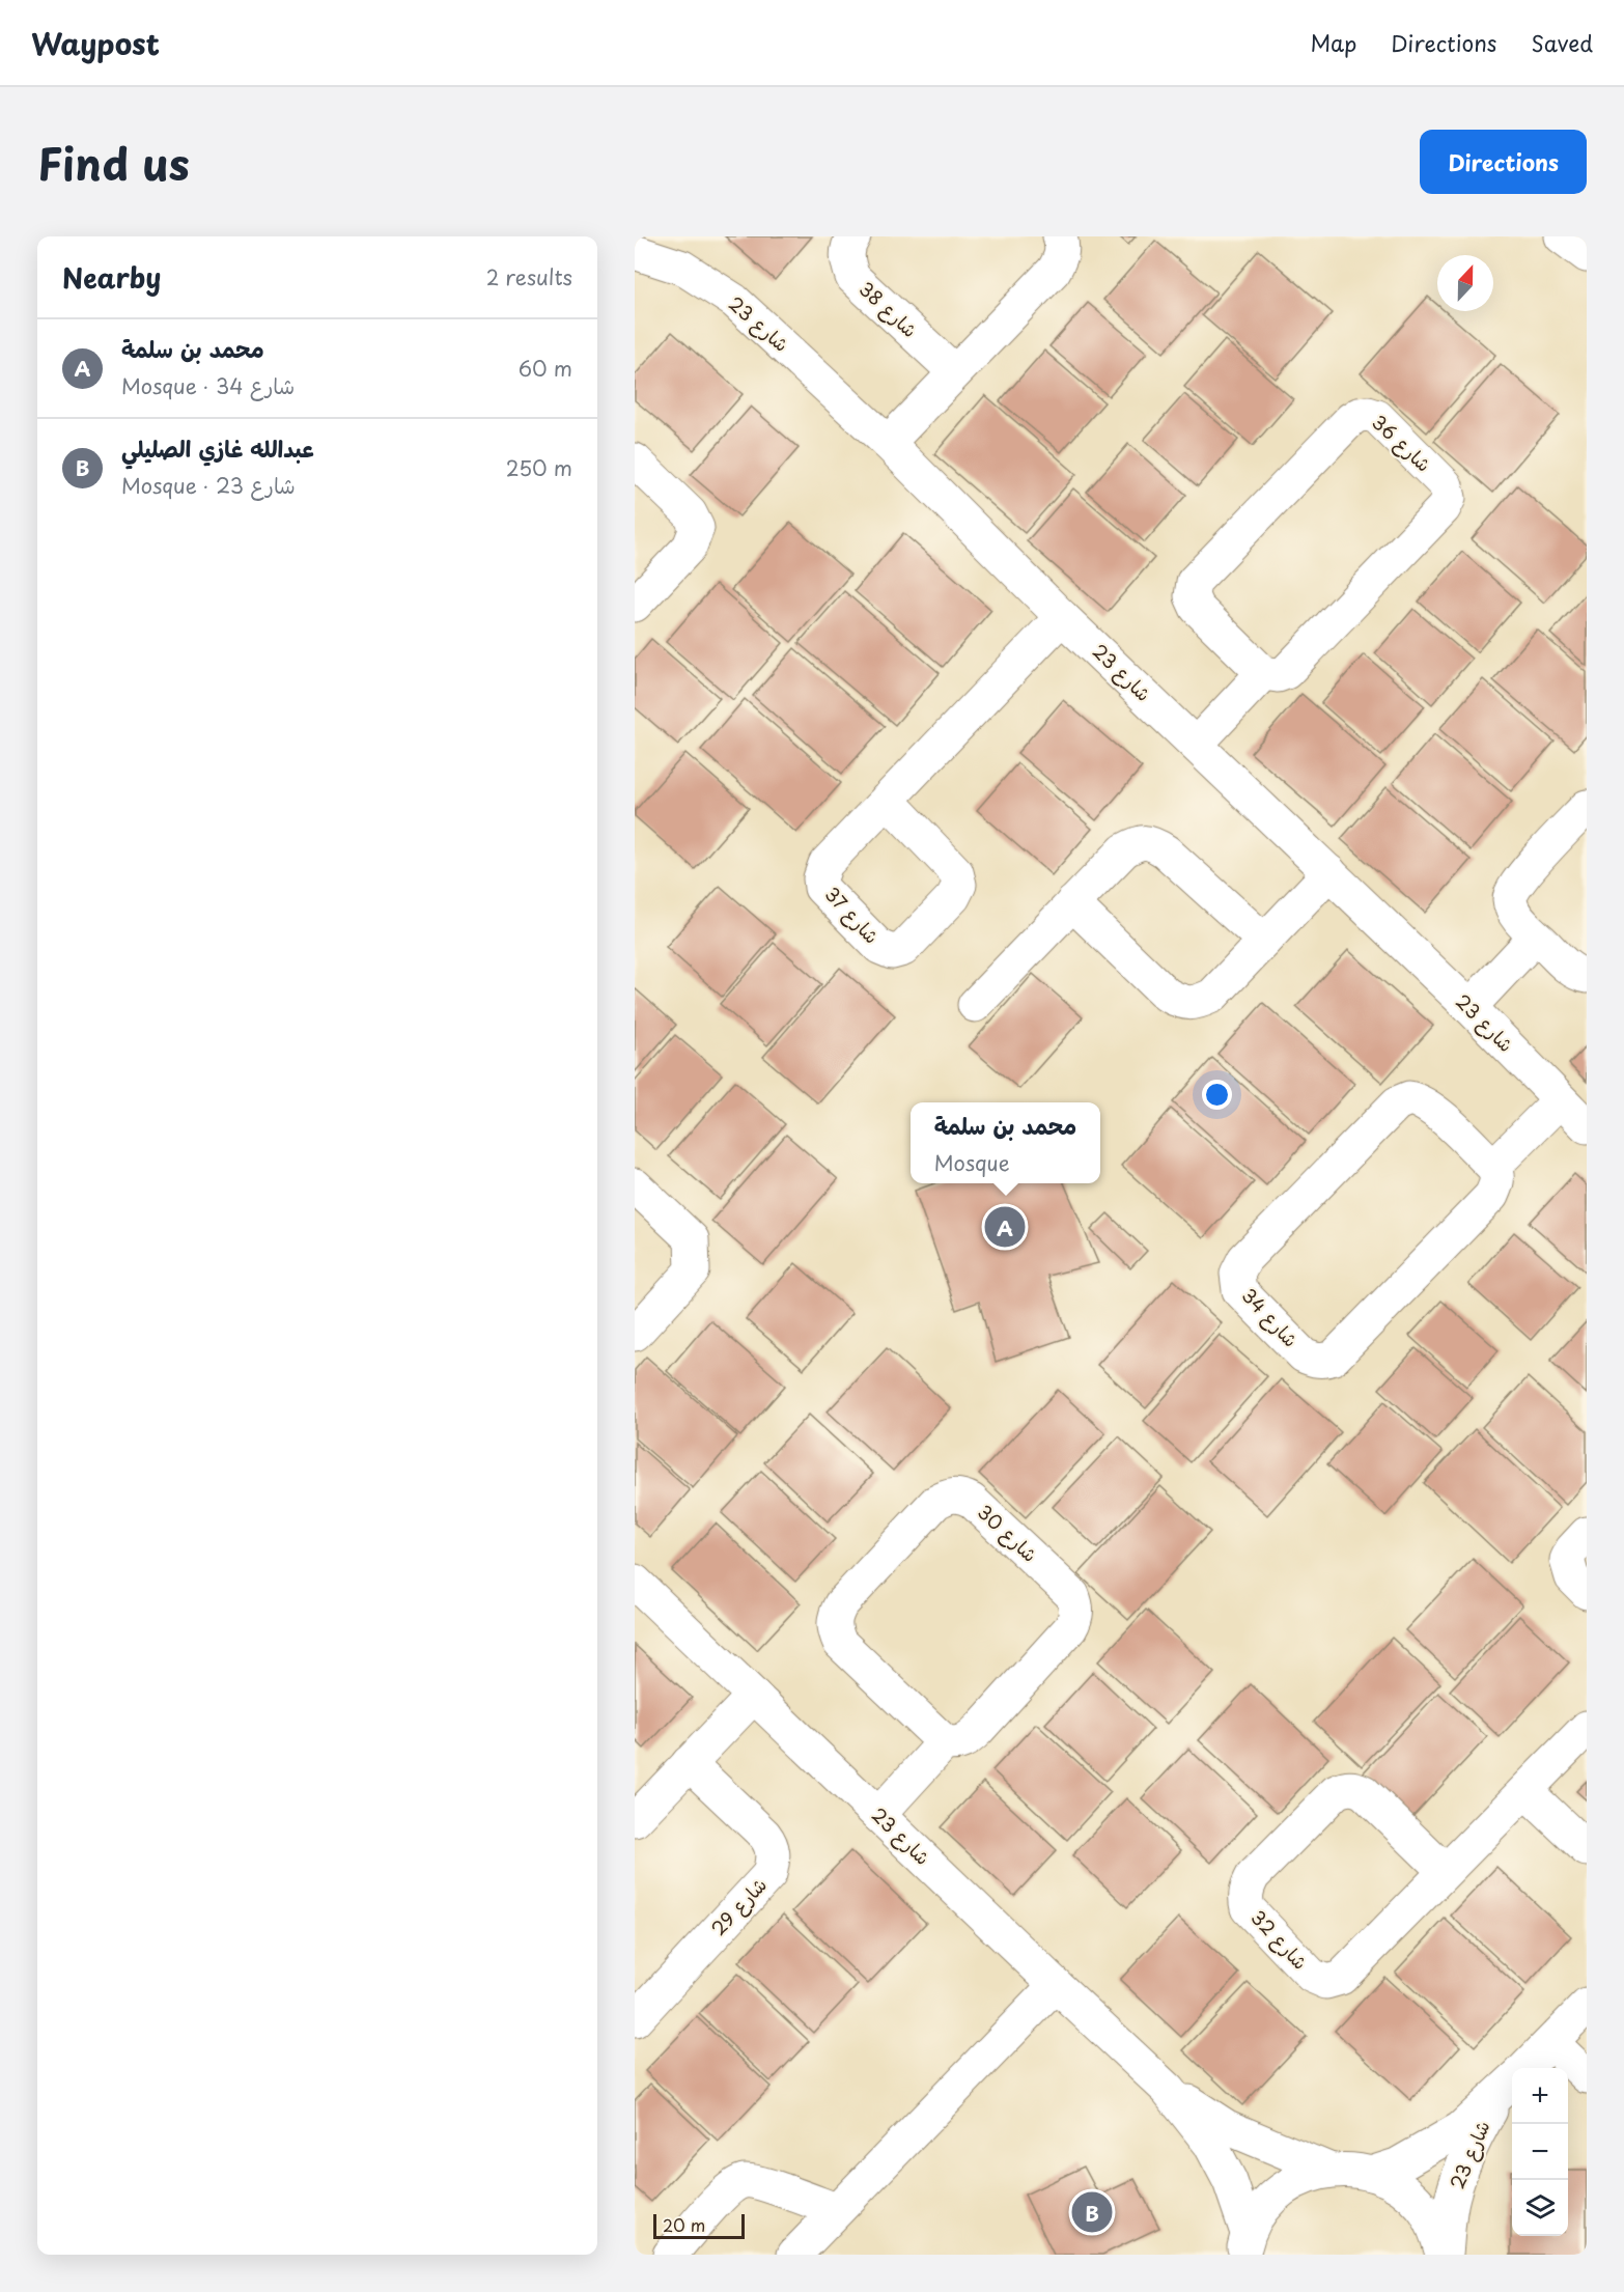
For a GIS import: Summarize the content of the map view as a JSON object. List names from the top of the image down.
{
  "streets": {
    "street": [
      "شارع 38",
      "شارع 23",
      "شارع 36",
      "شارع 34",
      "شارع 30",
      "شارع 29",
      "شارع 32"
    ]
  },
  "scale_bar": "20 m",
  "north": "top",
  "page": {
    "header": "Waypost",
    "nav": ["Map", "Directions", "Saved"],
    "title": "Find us",
    "buttons": "Directions",
    "heading": ["Nearby", "2 results"],
    "list": [
      {
        "mark": "A",
        "name": "محمد بن سلمة",
        "note": "Mosque · شارع 34",
        "value": "60 m"
      },
      {
        "mark": "B",
        "name": "عبدالله غازي الصليلي",
        "note": "Mosque · شارع 23",
        "value": "250 m"
      }
    ],
    "popup": ["محمد بن سلمة", "Mosque"],
    "pins": ["A", "B"],
    "map_buttons": ["+", "−"],
    "scale": "20 m"
  }
}
